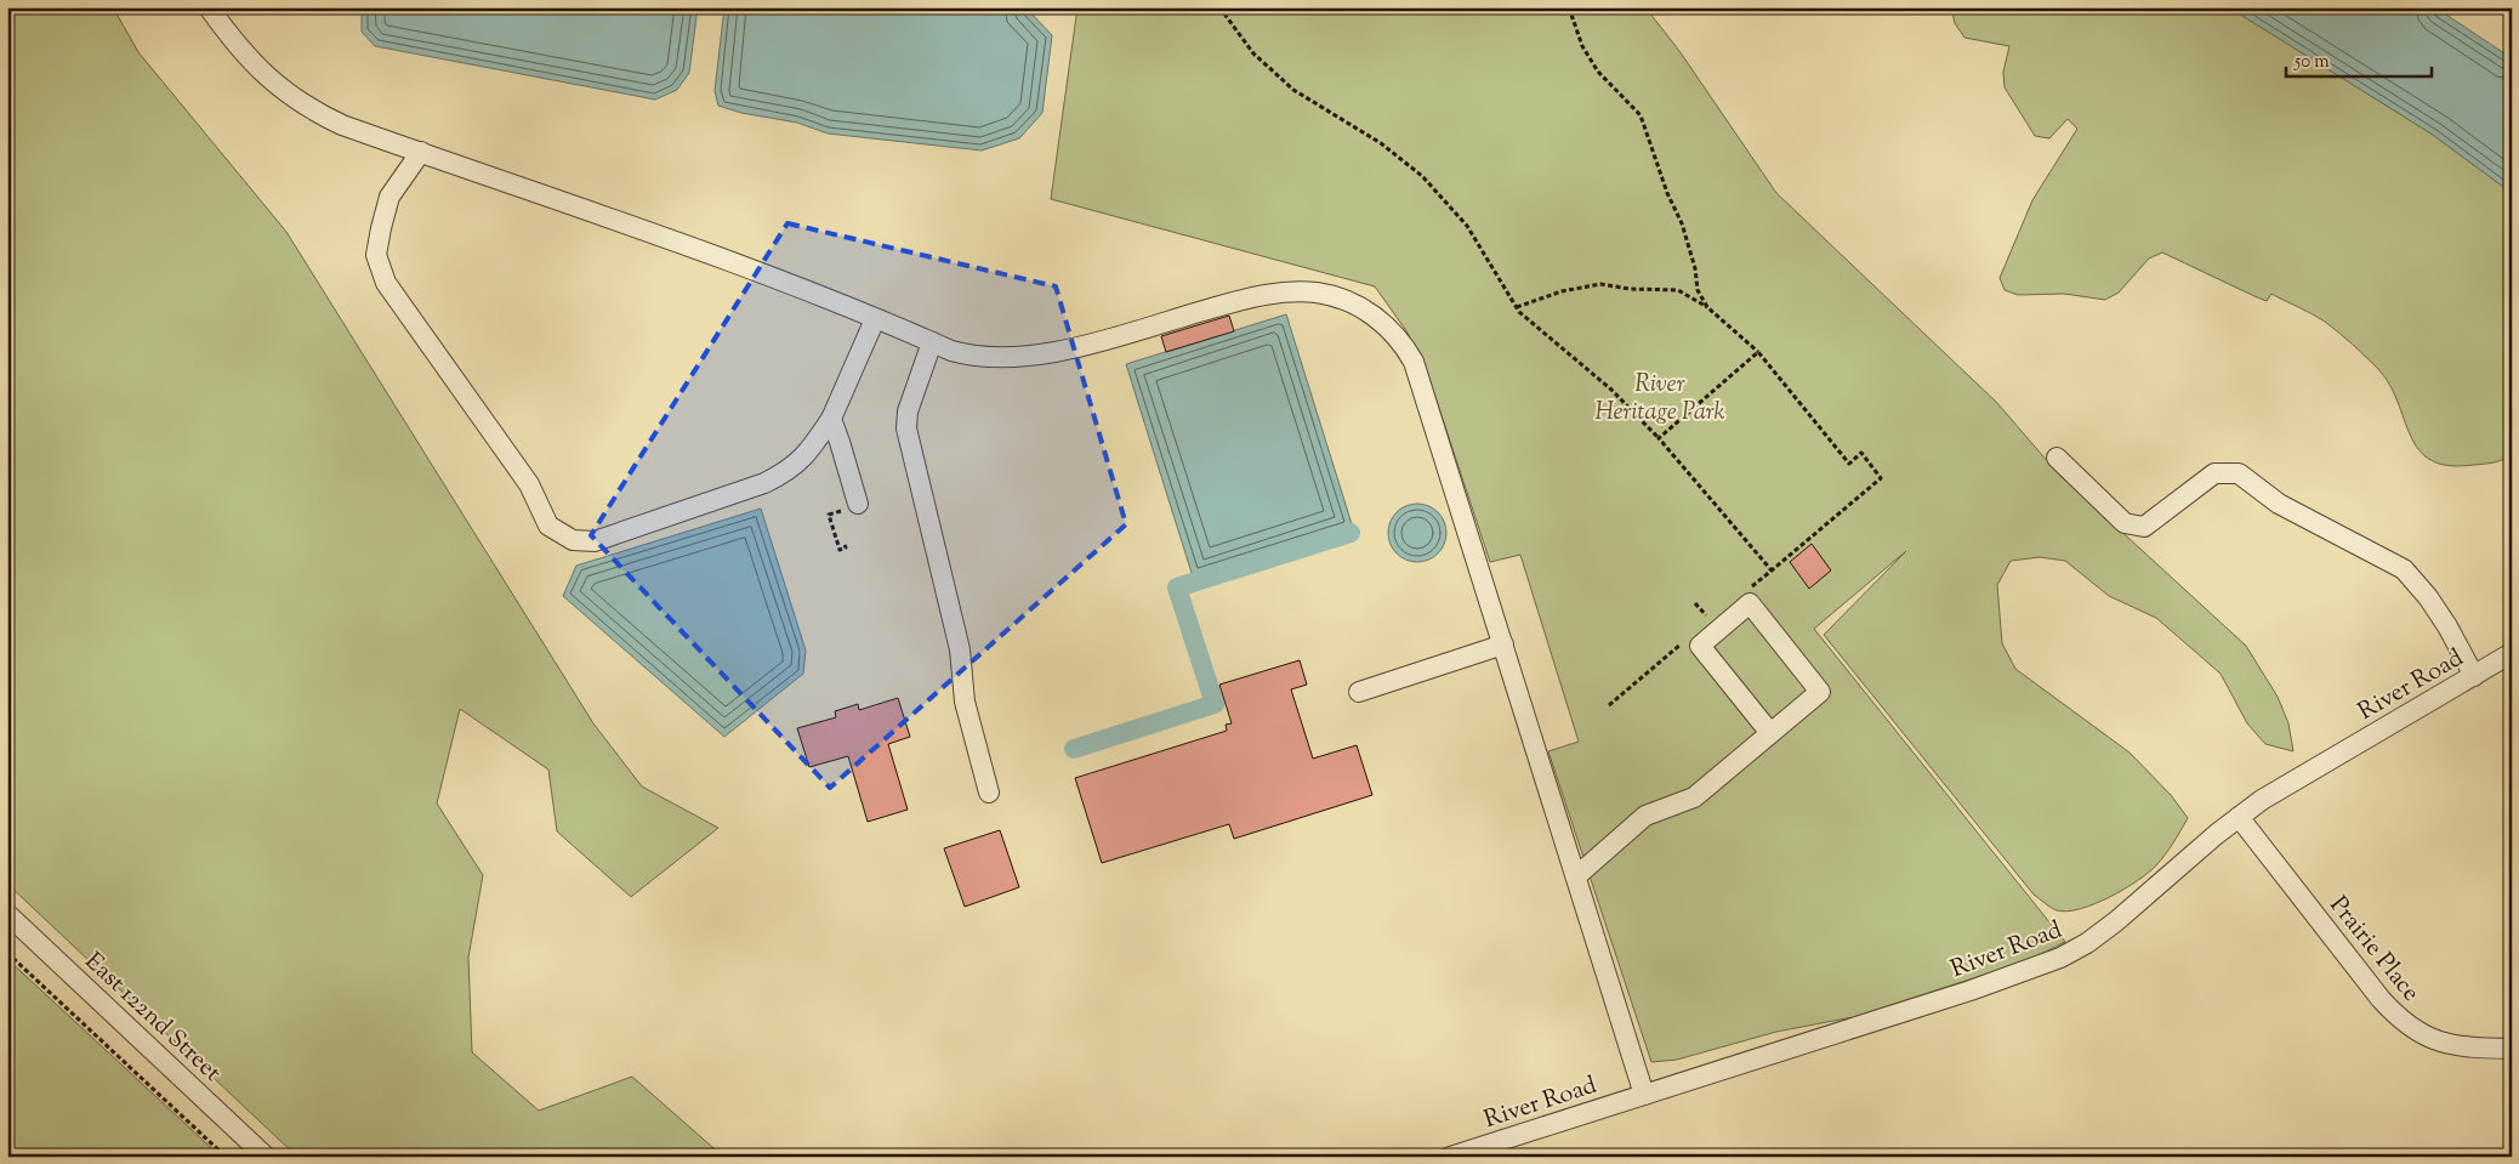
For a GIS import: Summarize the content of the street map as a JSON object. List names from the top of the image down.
{
  "streets": {
    "street": ["River Road", "Prairie Place", "East 122nd Street"]
  },
  "crossings": [
    ["River Road", "Prairie Place"]
  ],
  "parks": ["River Heritage Park"],
  "scale_bar": "50 m"
}
